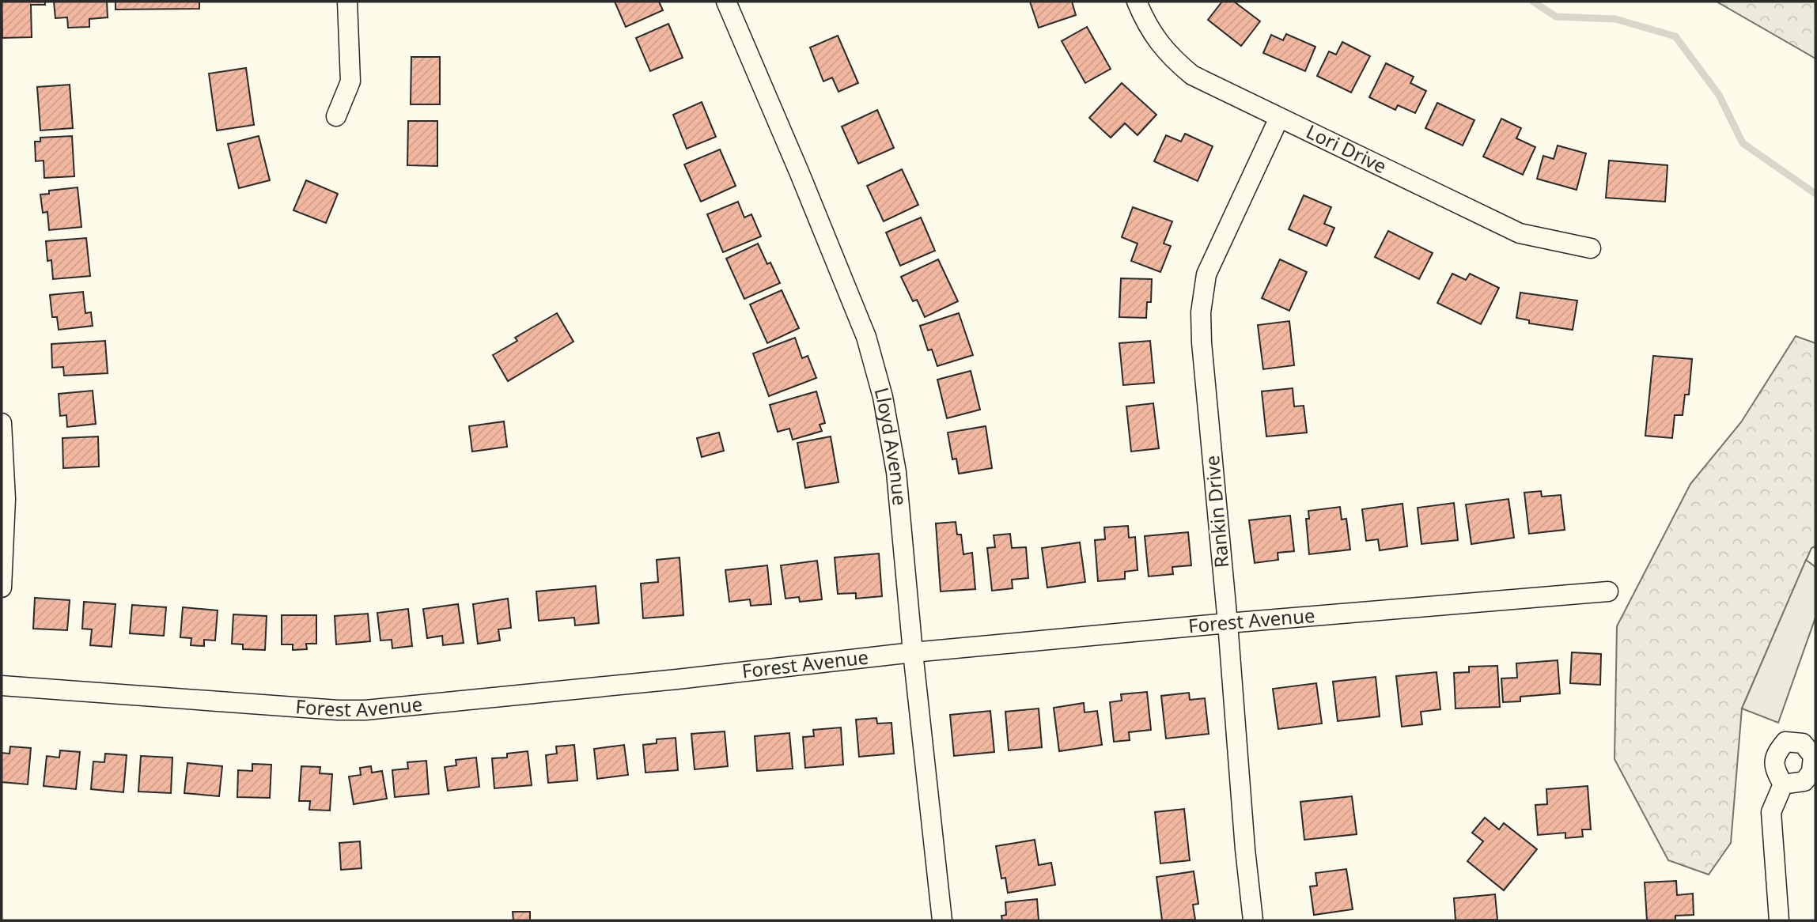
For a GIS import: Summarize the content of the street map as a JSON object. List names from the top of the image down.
{
  "streets": {
    "street": [
      "Lori Drive",
      "Lloyd Avenue",
      "Rankin Drive",
      "Forest Avenue"
    ]
  },
  "crossings": [
    ["Lori Drive", "Rankin Drive"],
    ["Lloyd Avenue", "Forest Avenue"],
    ["Rankin Drive", "Forest Avenue"]
  ]
}
